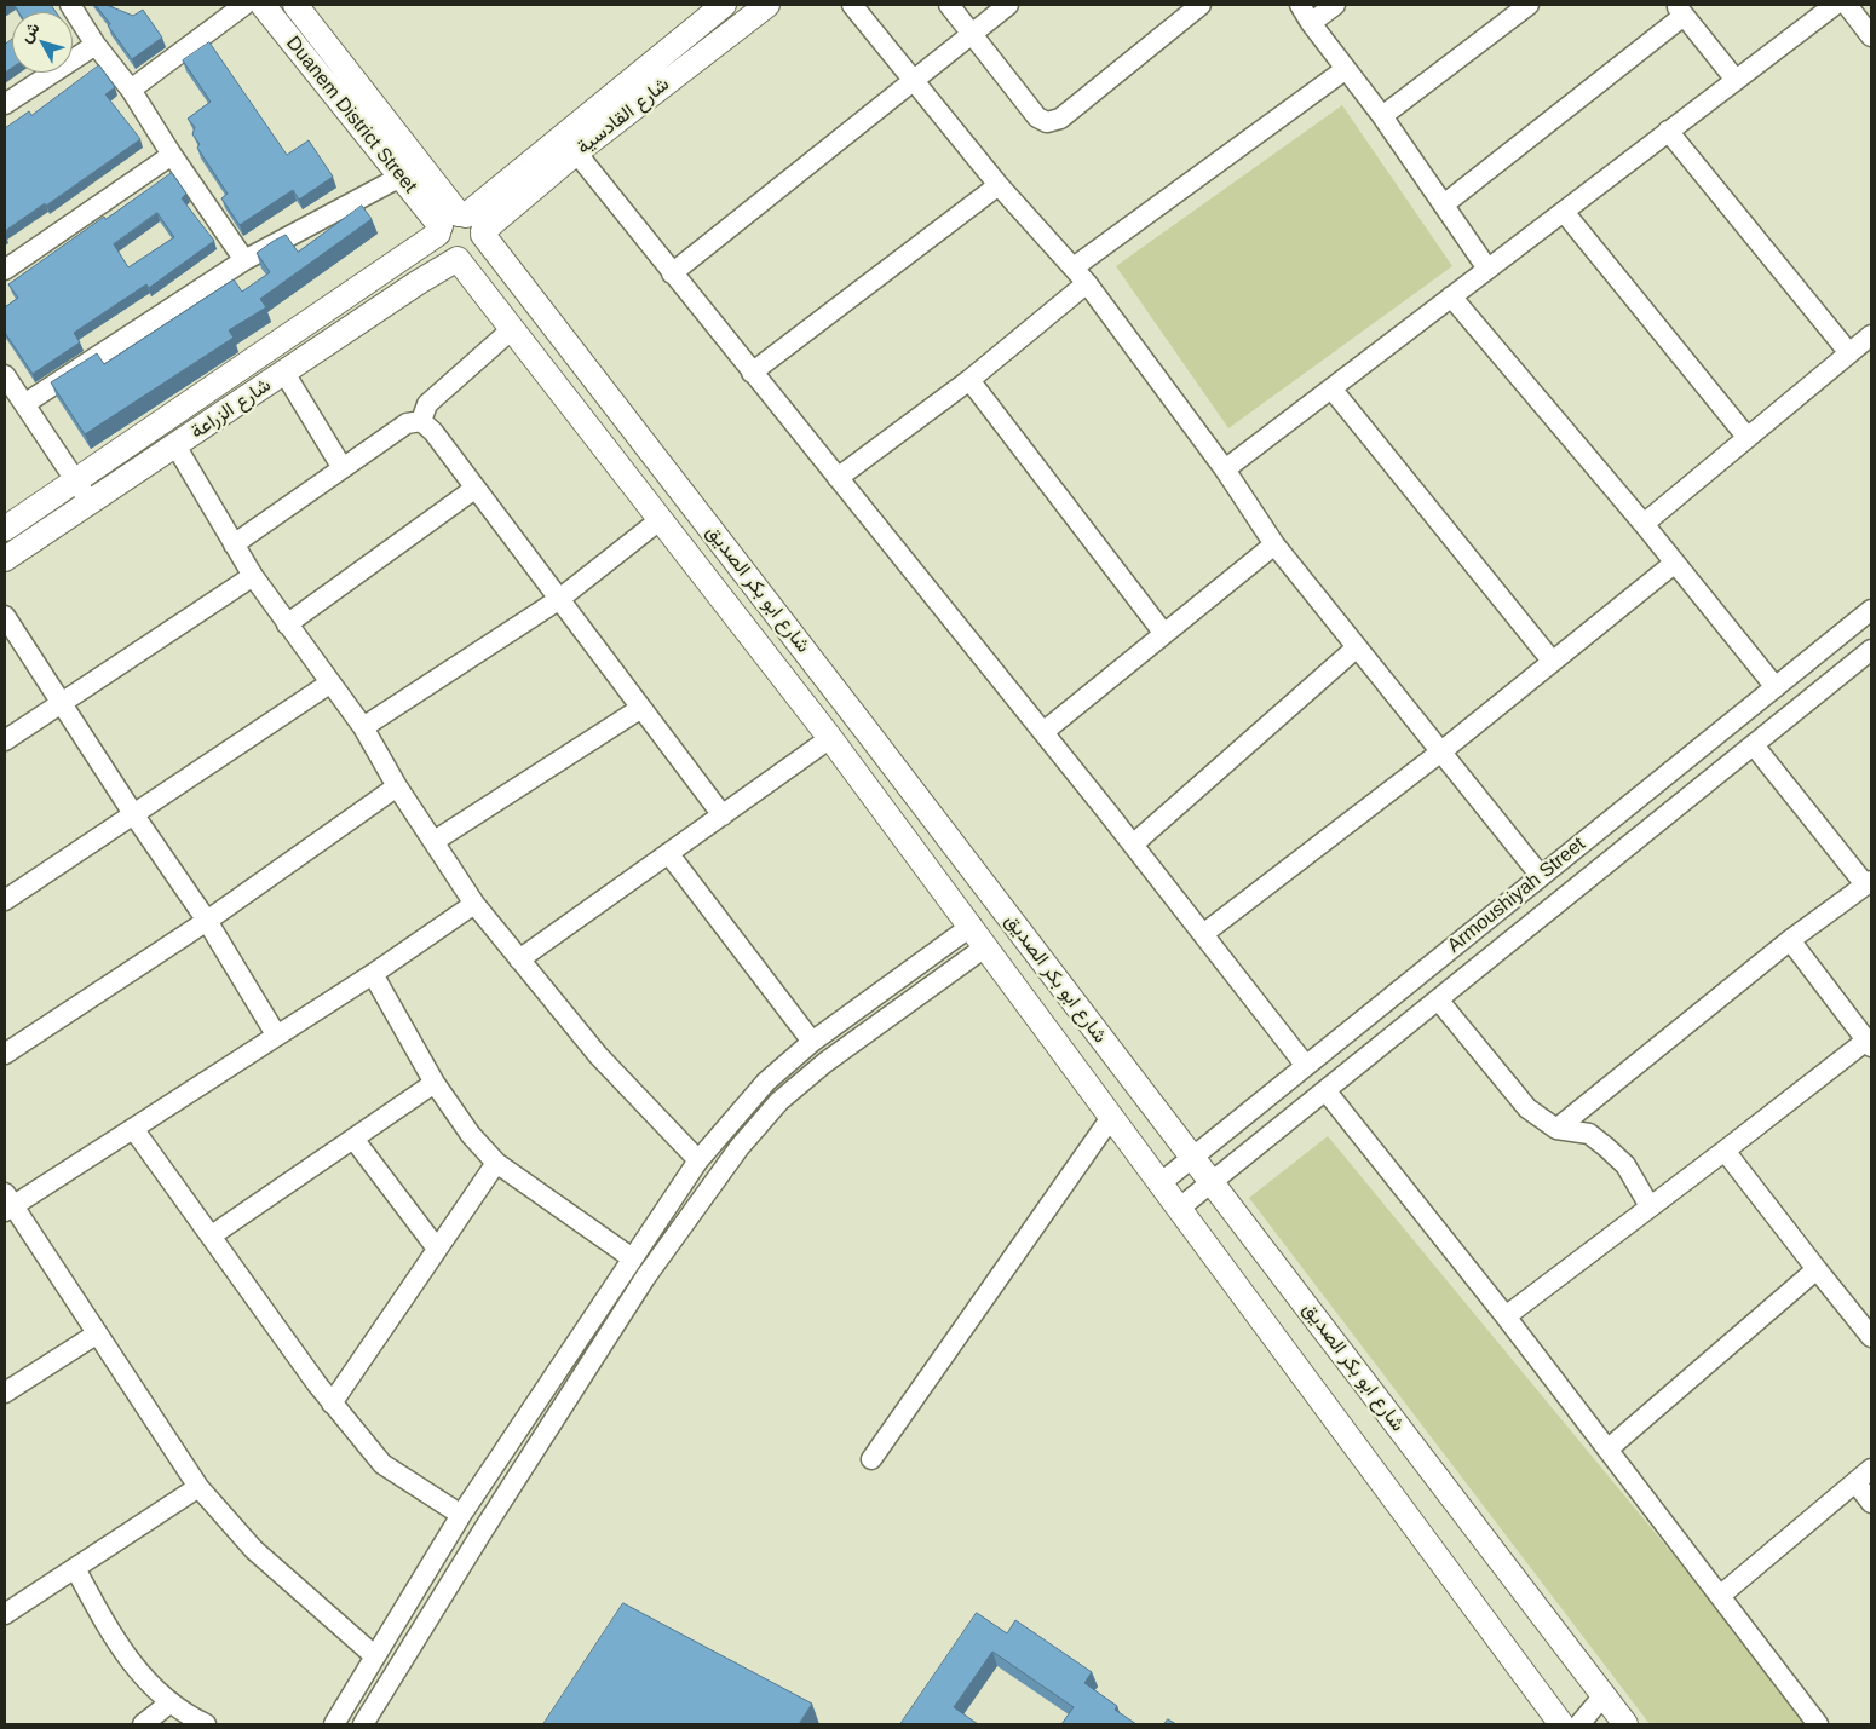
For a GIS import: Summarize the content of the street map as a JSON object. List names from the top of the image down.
{
  "streets": {
    "main road": [
      "Duanem District Street",
      "شارع القادسية",
      "شارع الزراعة",
      "شارع ابو بكر الصديق"
    ],
    "street": ["Armoushiyah Street"]
  },
  "crossings": [
    ["Duanem District Street", "شارع القادسية"],
    ["Duanem District Street", "شارع الزراعة"],
    ["Duanem District Street", "شارع ابو بكر الصديق"],
    ["شارع القادسية", "شارع الزراعة"],
    ["شارع القادسية", "شارع ابو بكر الصديق"],
    ["شارع الزراعة", "شارع ابو بكر الصديق"],
    ["شارع ابو بكر الصديق", "Armoushiyah Street"]
  ],
  "north": "top left"
}
